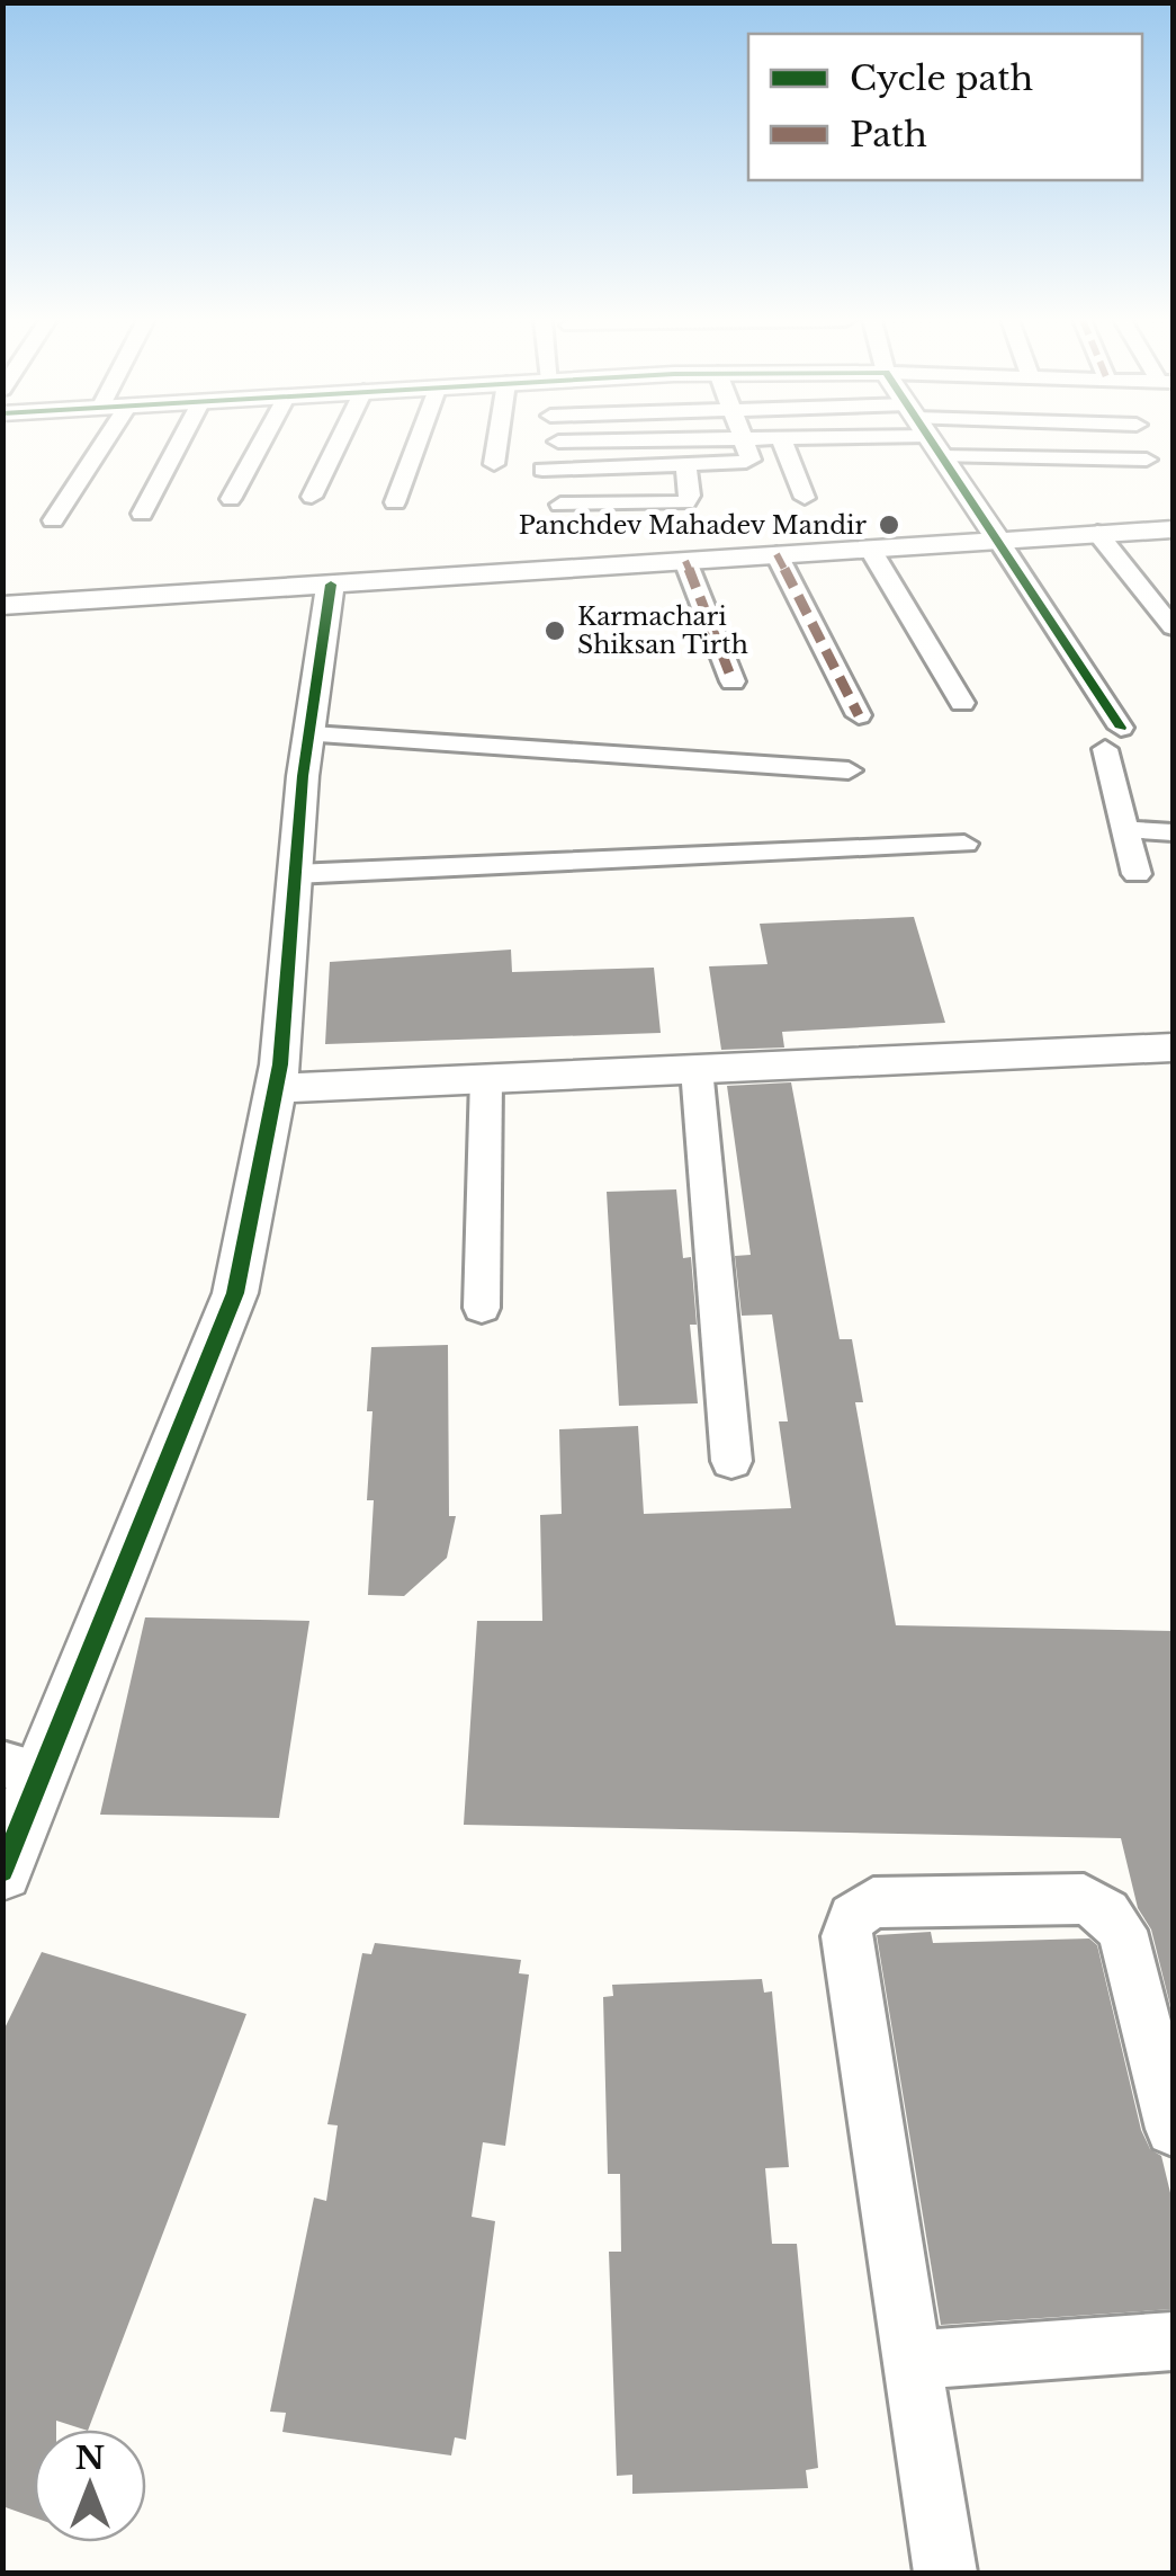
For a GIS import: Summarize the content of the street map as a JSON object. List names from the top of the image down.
{
  "places": ["Panchdev Mahadev Mandir", "Karmachari Shiksan Tirth"],
  "legend": ["Cycle path", "Path"],
  "north": "top"
}
